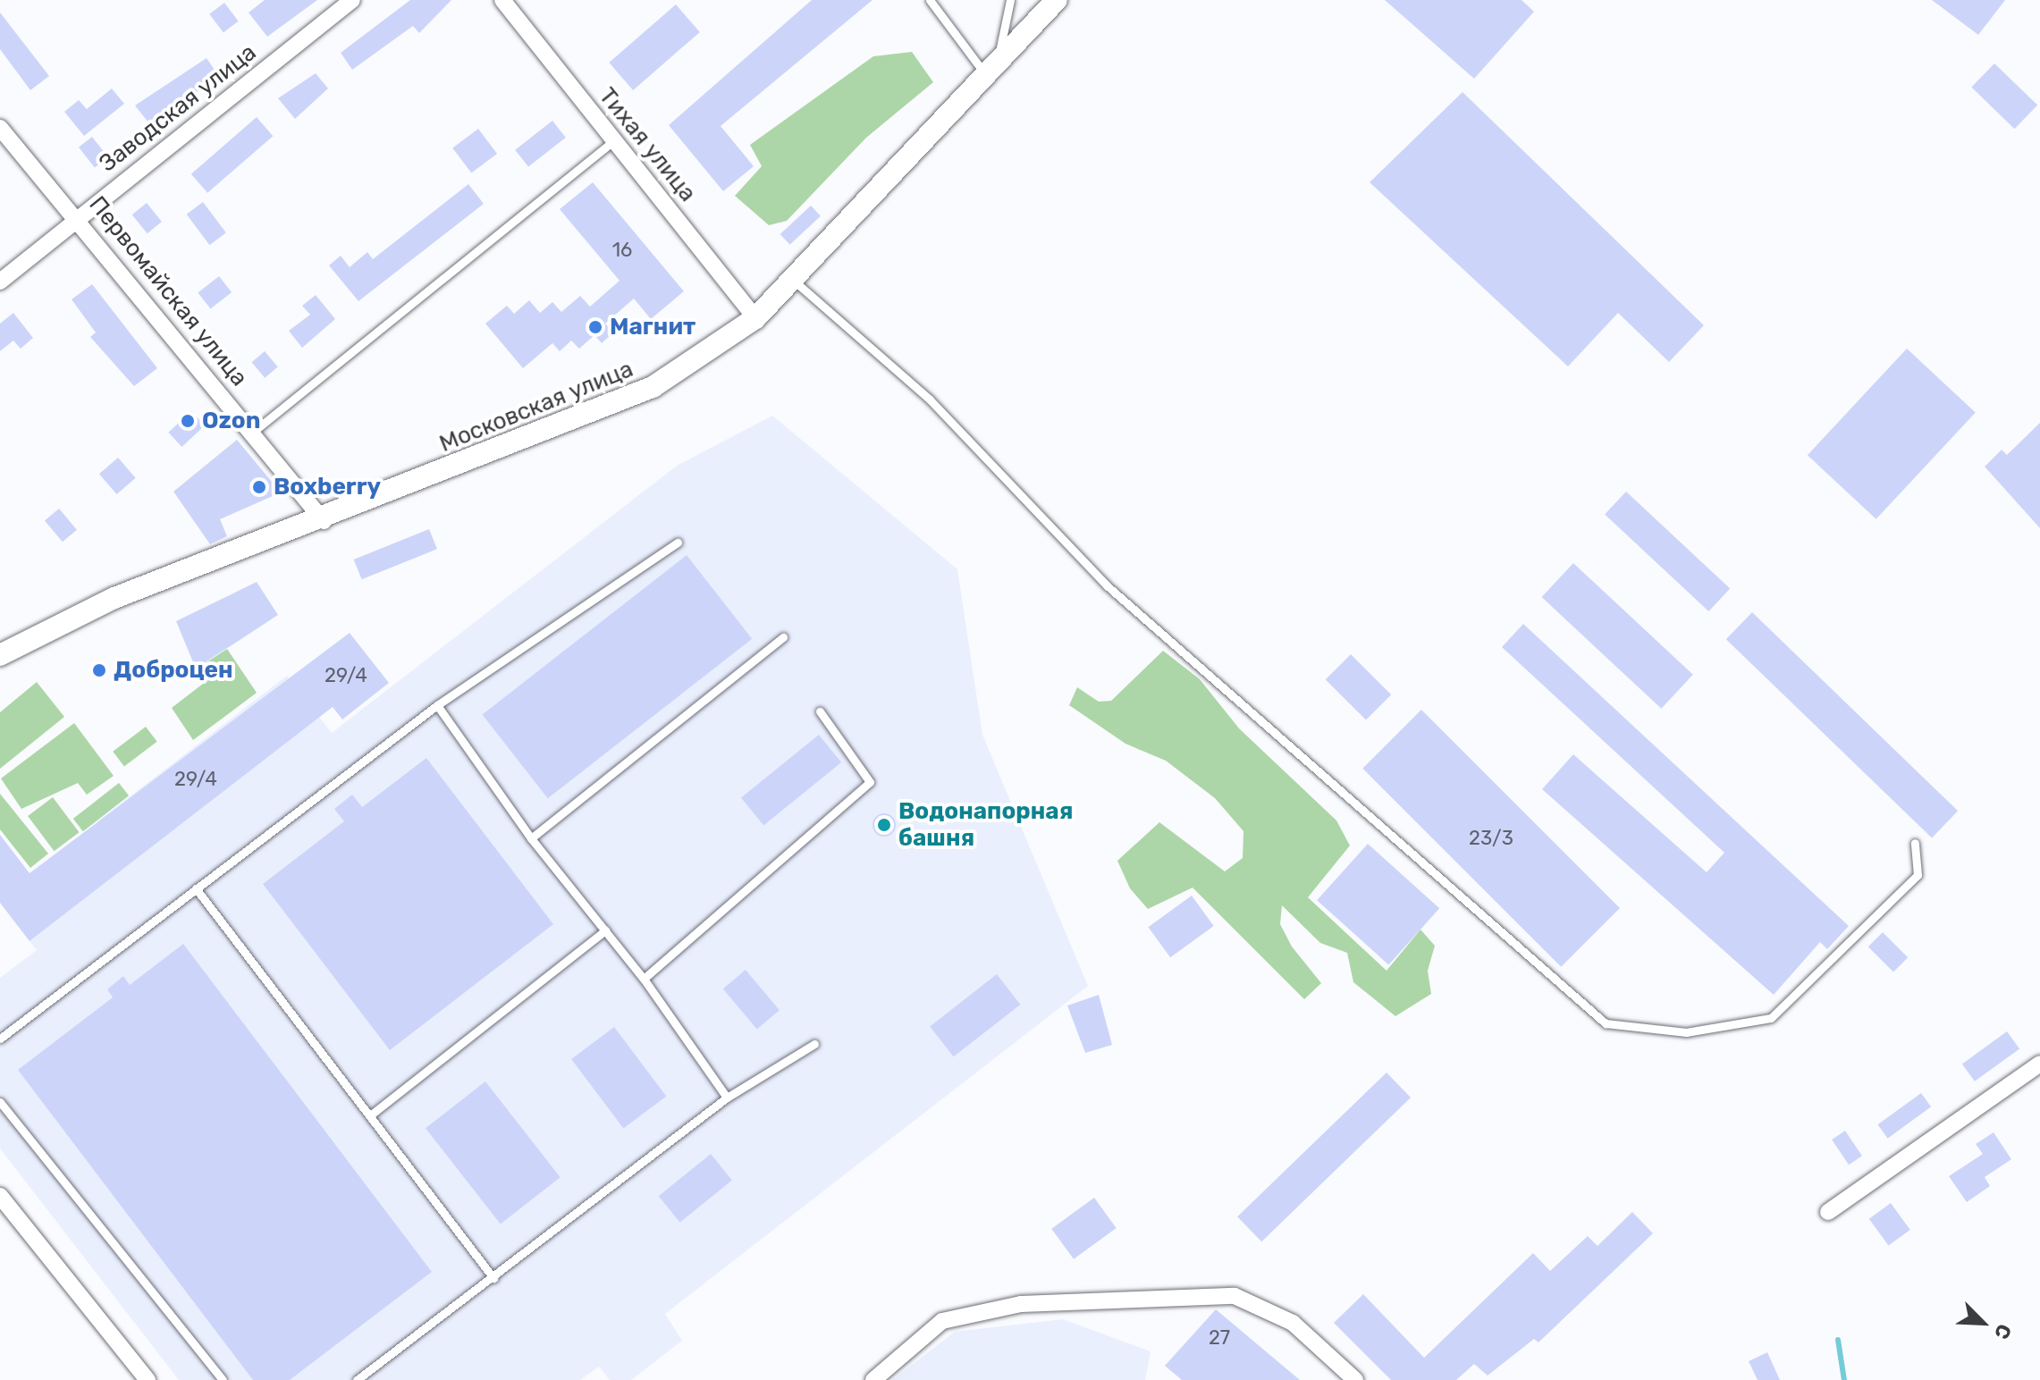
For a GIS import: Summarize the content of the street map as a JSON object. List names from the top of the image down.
{
  "streets": {
    "street": [
      "Заводская улица",
      "Тихая улица",
      "Первомайская улица",
      "Московская улица"
    ]
  },
  "crossings": [
    ["Заводская улица", "Первомайская улица"],
    ["Тихая улица", "Московская улица"],
    ["Первомайская улица", "Московская улица"]
  ],
  "places": [
    "Магнит",
    "Ozon",
    "Boxberry",
    "Доброцен",
    "Водонапорная башня"
  ],
  "house_numbers": [
    "16",
    "29/4",
    "29/4",
    "23/3",
    "27"
  ],
  "north": "bottom right"
}
